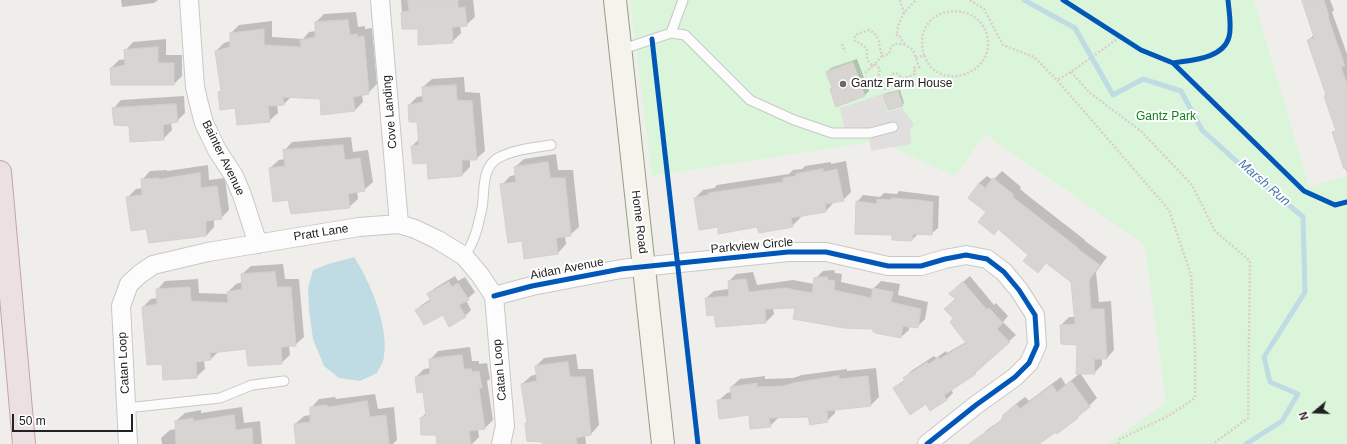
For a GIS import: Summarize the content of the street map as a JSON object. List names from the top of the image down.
{
  "streets": {
    "street": [
      "Cove Landing",
      "Bainter Avenue",
      "Home Road",
      "Pratt Lane",
      "Parkview Circle",
      "Aidan Avenue",
      "Catan Loop"
    ]
  },
  "crossings": [
    ["Cove Landing", "Pratt Lane"],
    ["Bainter Avenue", "Pratt Lane"],
    ["Home Road", "Parkview Circle"],
    ["Home Road", "Aidan Avenue"],
    ["Pratt Lane", "Aidan Avenue"],
    ["Pratt Lane", "Catan Loop"],
    ["Parkview Circle", "Aidan Avenue"],
    ["Aidan Avenue", "Catan Loop"]
  ],
  "water": ["Marsh Run"],
  "parks": ["Gantz Park"],
  "places": ["Gantz Farm House"],
  "scale_bar": "50 m",
  "north": "left"
}
